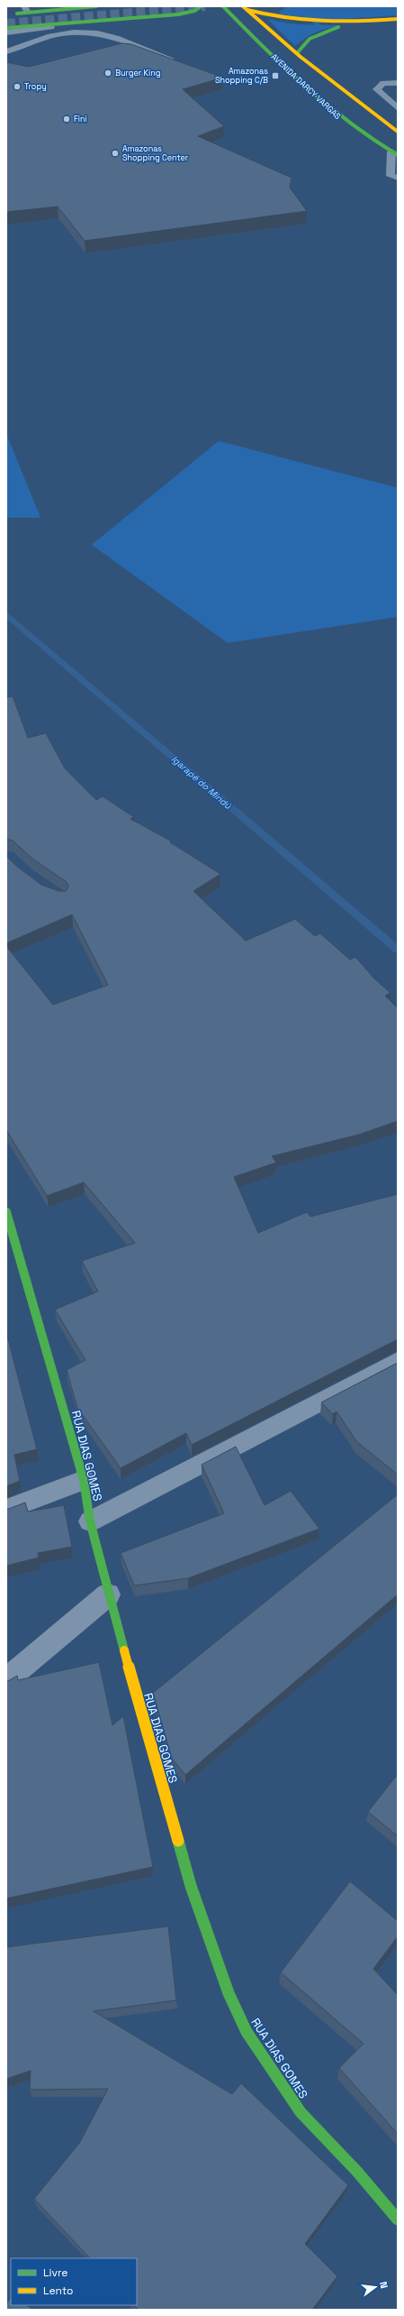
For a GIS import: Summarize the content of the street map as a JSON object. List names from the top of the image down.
{
  "streets": {
    "main road": ["AVENIDA DARCY VARGAS", "RUA DIAS GOMES"]
  },
  "water": ["Igarapé do Mindú"],
  "places": {
    "other": [
      "Burger King",
      "Tropy",
      "Fini",
      "Amazonas Shopping Center"
    ],
    "transit": ["Amazonas Shopping C/B"]
  },
  "legend": ["Livre", "Lento"],
  "north": "right"
}
